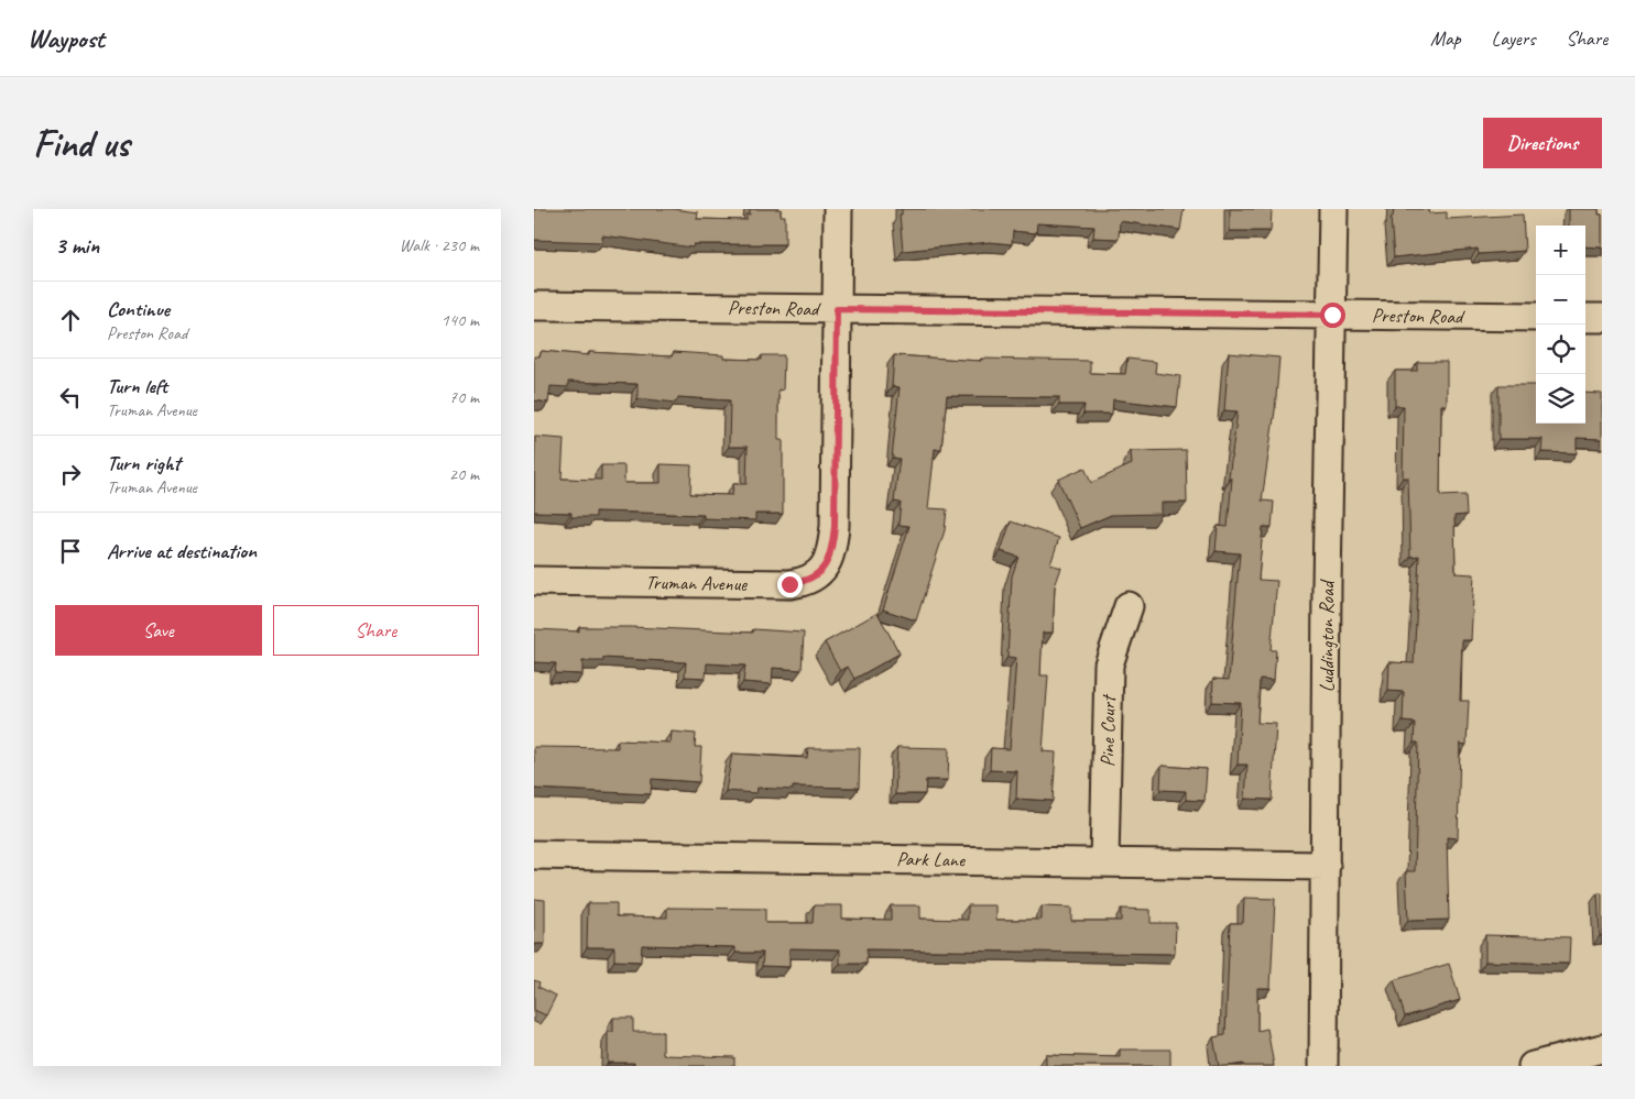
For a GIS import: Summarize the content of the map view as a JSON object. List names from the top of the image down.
{
  "streets": {
    "street": [
      "Preston Road",
      "Truman Avenue",
      "Luddington Road",
      "Pine Court",
      "Park Lane"
    ]
  },
  "crossings": [
    ["Preston Road", "Truman Avenue"],
    ["Preston Road", "Luddington Road"],
    ["Luddington Road", "Park Lane"],
    ["Pine Court", "Park Lane"]
  ],
  "page": {
    "header": "Waypost",
    "nav": ["Map", "Layers", "Share"],
    "buttons": [
      "Directions",
      ["Save", "Share"]
    ],
    "title": "Find us",
    "heading": ["3 min", "Walk · 230 m"],
    "map_buttons": ["+", "−"],
    "list": [
      ["Continue", "Preston Road", "140 m"],
      ["Turn left", "Truman Avenue", "70 m"],
      ["Turn right", "Truman Avenue", "20 m"],
      "Arrive at destination"
    ]
  }
}
